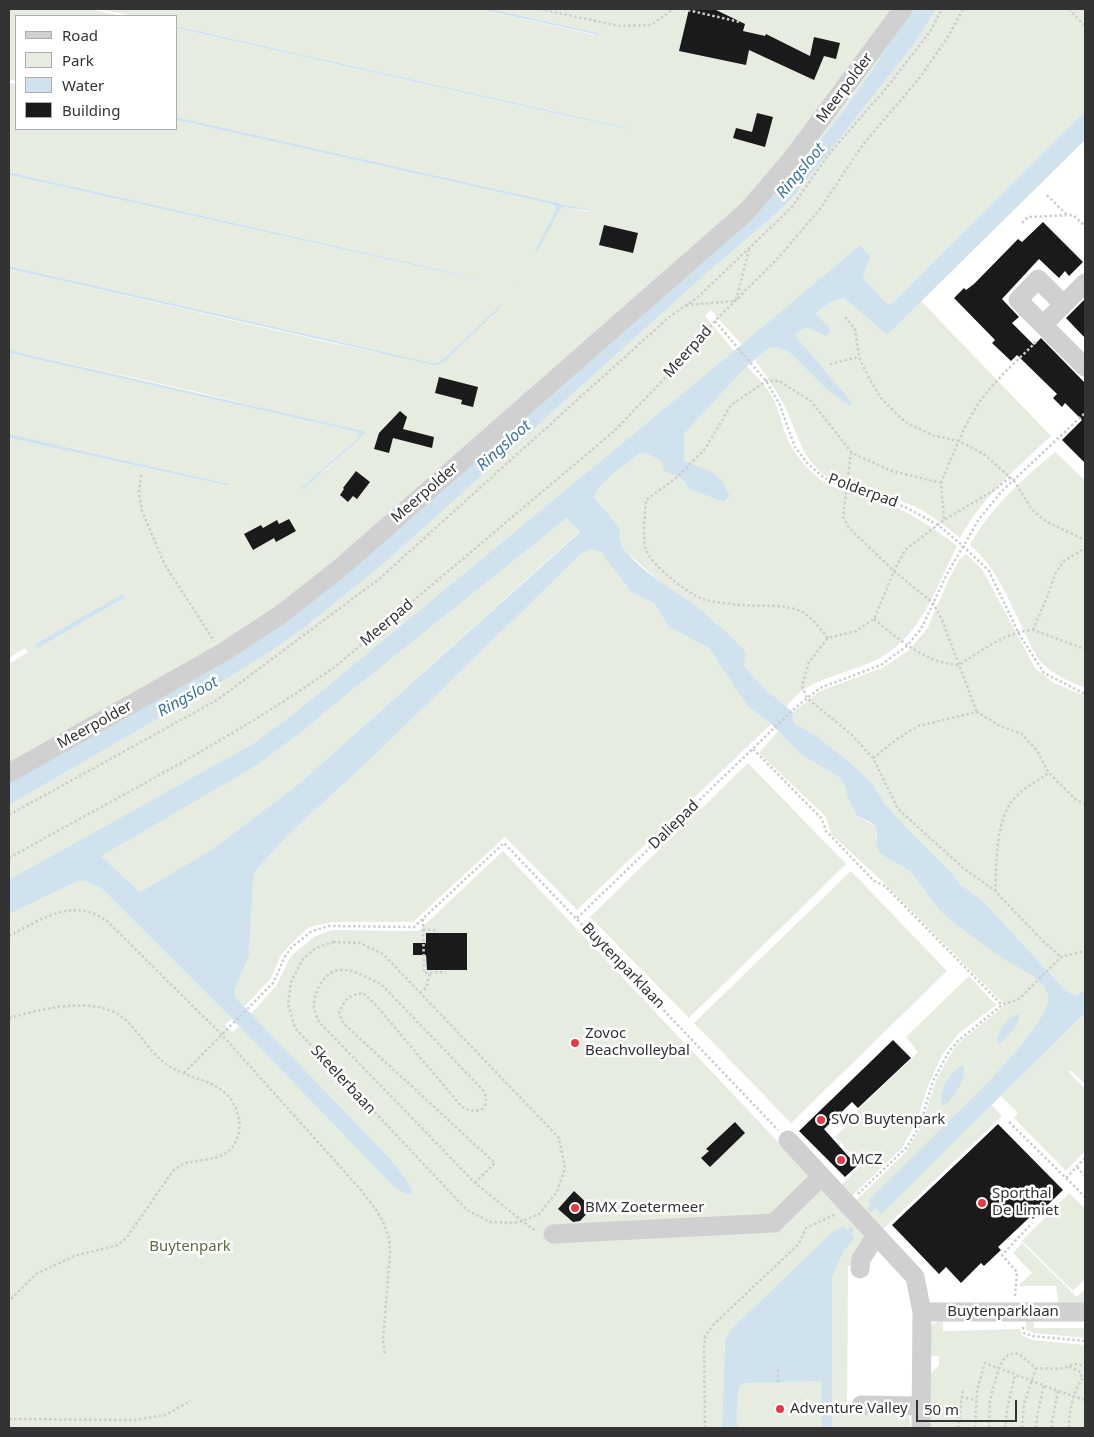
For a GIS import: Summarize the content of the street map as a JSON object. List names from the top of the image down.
{
  "streets": {
    "street": ["Meerpolder", "Buytenparklaan"],
    "path": [
      "Meerpad",
      "Polderpad",
      "Daliepad",
      "Skeelerbaan"
    ]
  },
  "crossings": [
    ["Meerpad", "Polderpad"],
    ["Polderpad", "Daliepad"],
    ["Daliepad", "Buytenparklaan"]
  ],
  "water": ["Ringsloot"],
  "parks": ["Buytenpark"],
  "places": [
    "Zovoc Beachvolleybal",
    "SVO Buytenpark",
    "MCZ",
    "Sporthal De Limiet",
    "BMX Zoetermeer",
    "Adventure Valley"
  ],
  "legend": [
    "Road",
    "Park",
    "Water",
    "Building"
  ],
  "scale_bar": "50 m"
}
